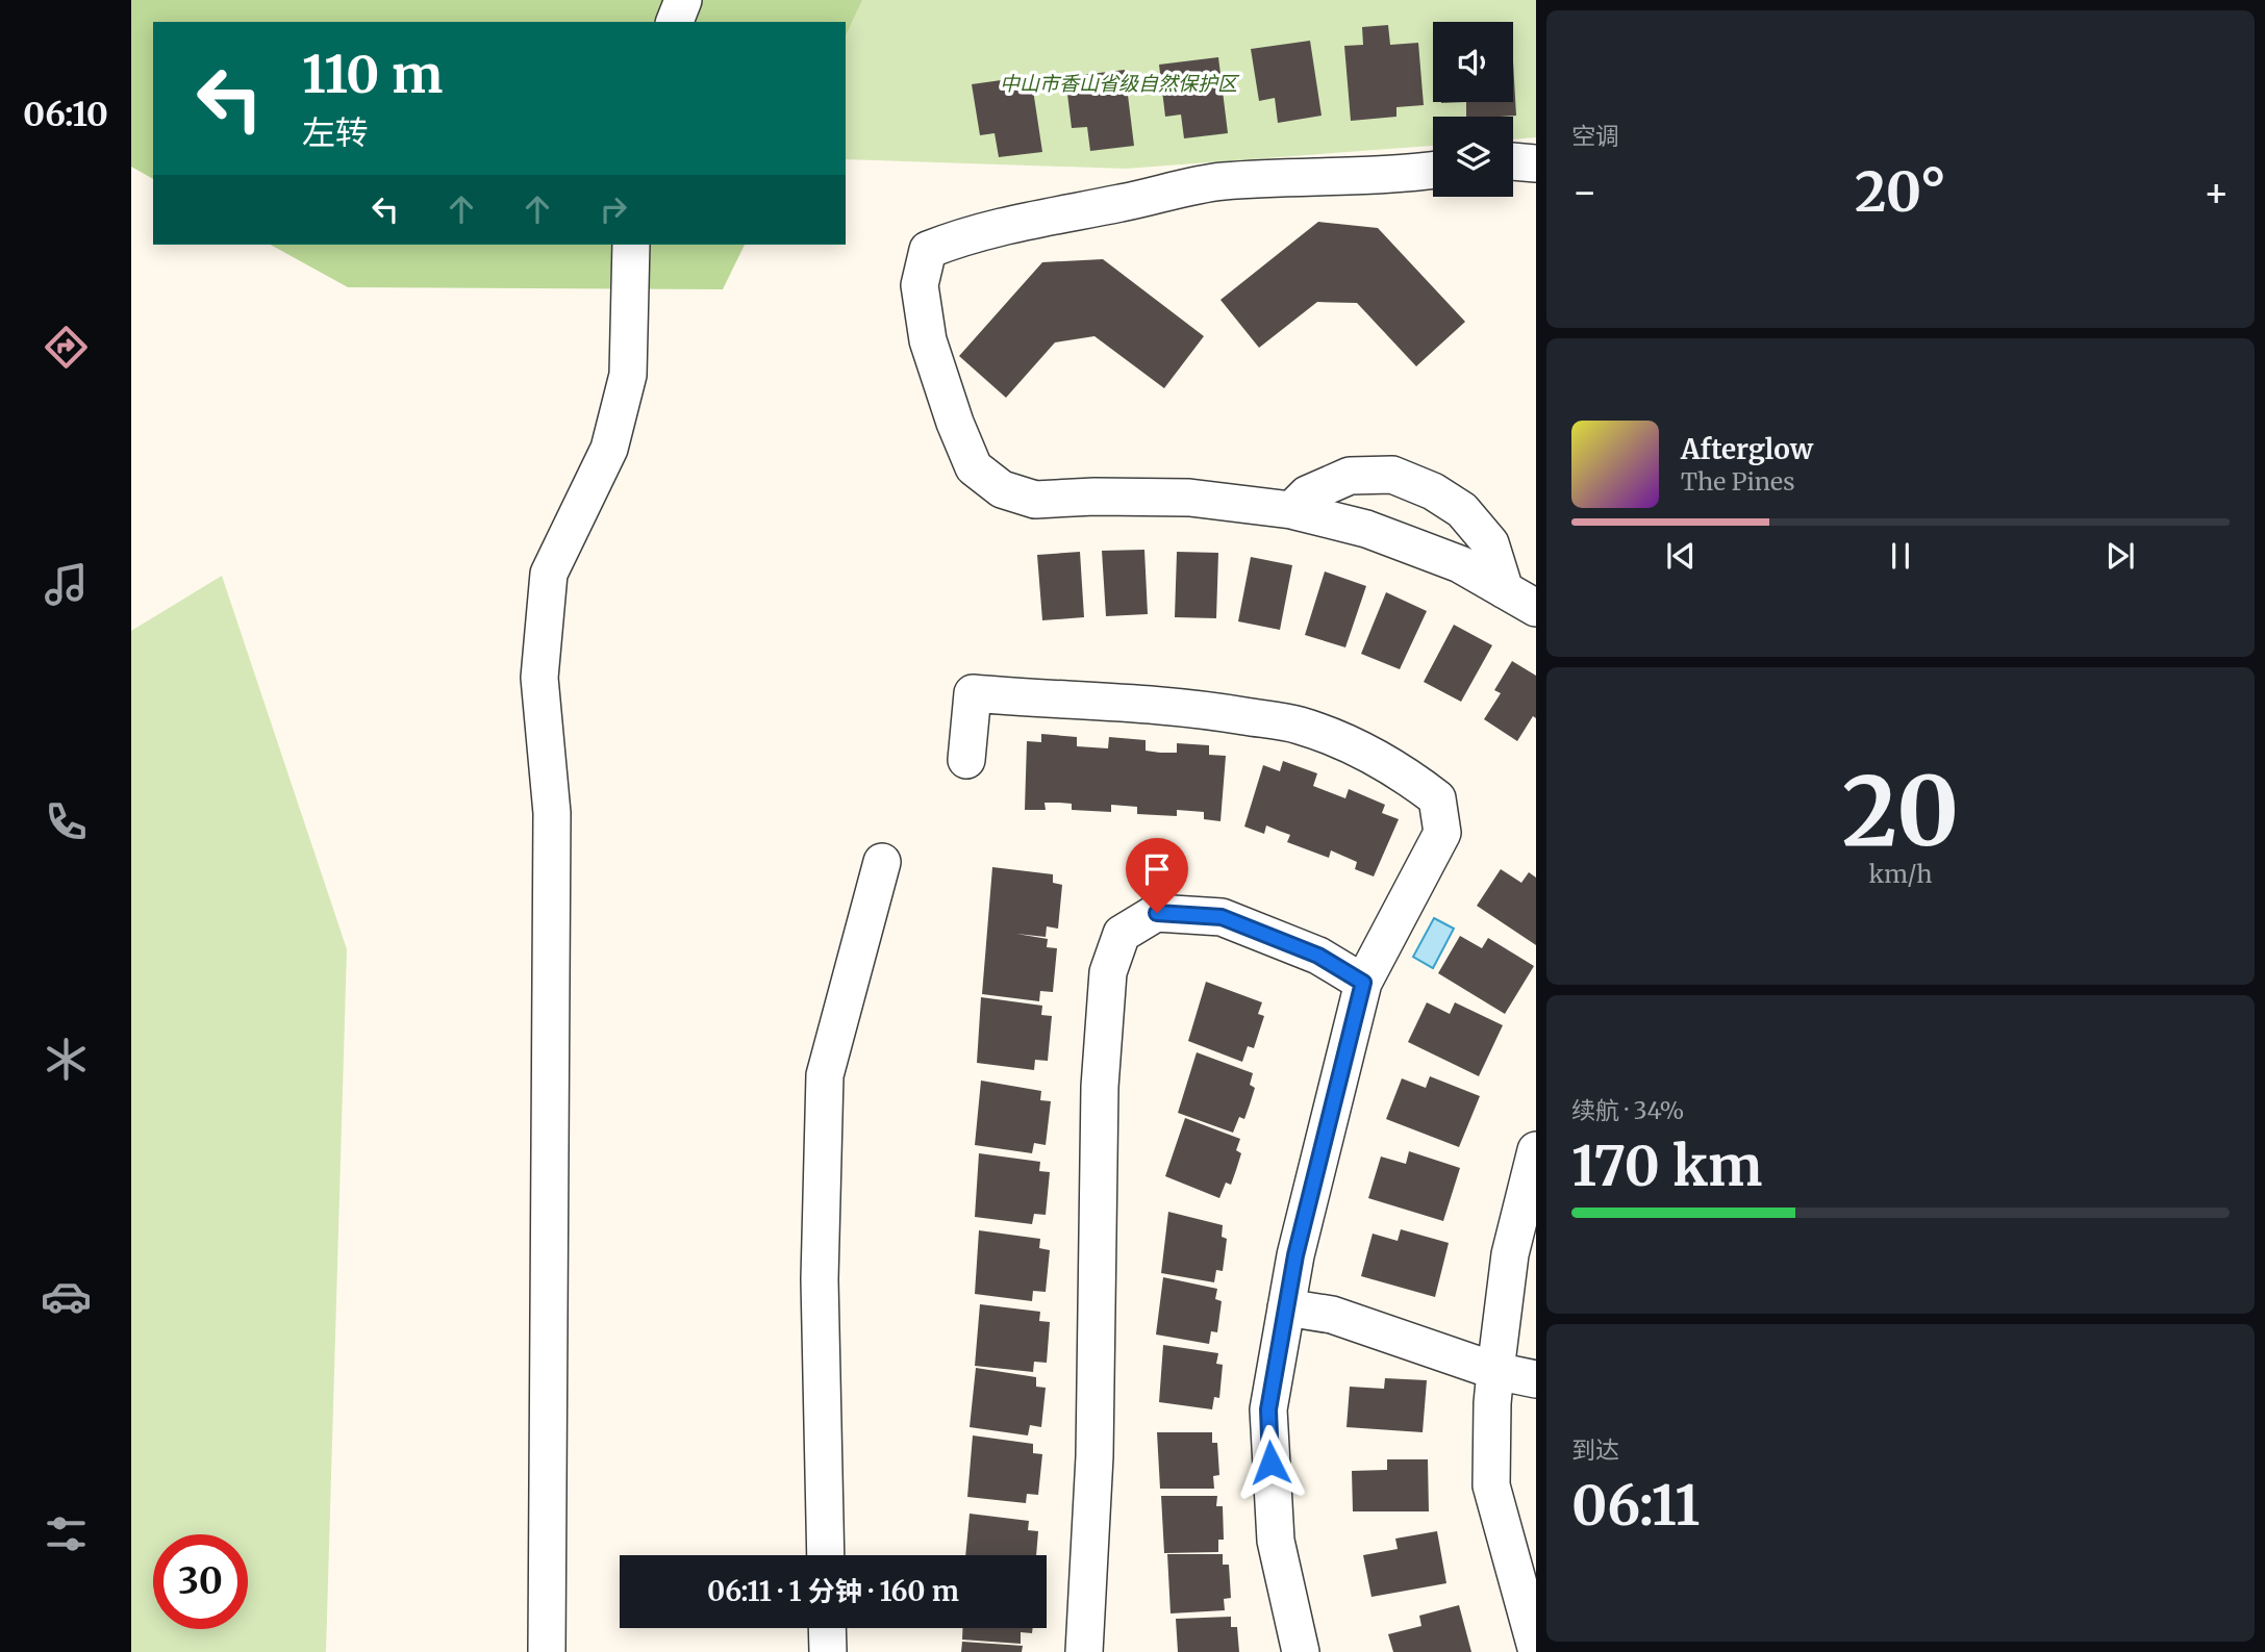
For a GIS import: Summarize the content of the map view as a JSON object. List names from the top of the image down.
{
  "parks": ["中山市香山省级自然保护区"],
  "page": {
    "tabs": "06:10",
    "tile": [
      "空调",
      ["20", "km/h"],
      ["续航 · 34%", "170 km"],
      ["到达", "06:11"]
    ],
    "turn": ["110 m", "左转"],
    "heat": ["−", "20°", "+"],
    "song": ["Afterglow", "The Pines"],
    "limit": "30",
    "trip": "06:11 · 1 分钟 · 160 m"
  }
}
